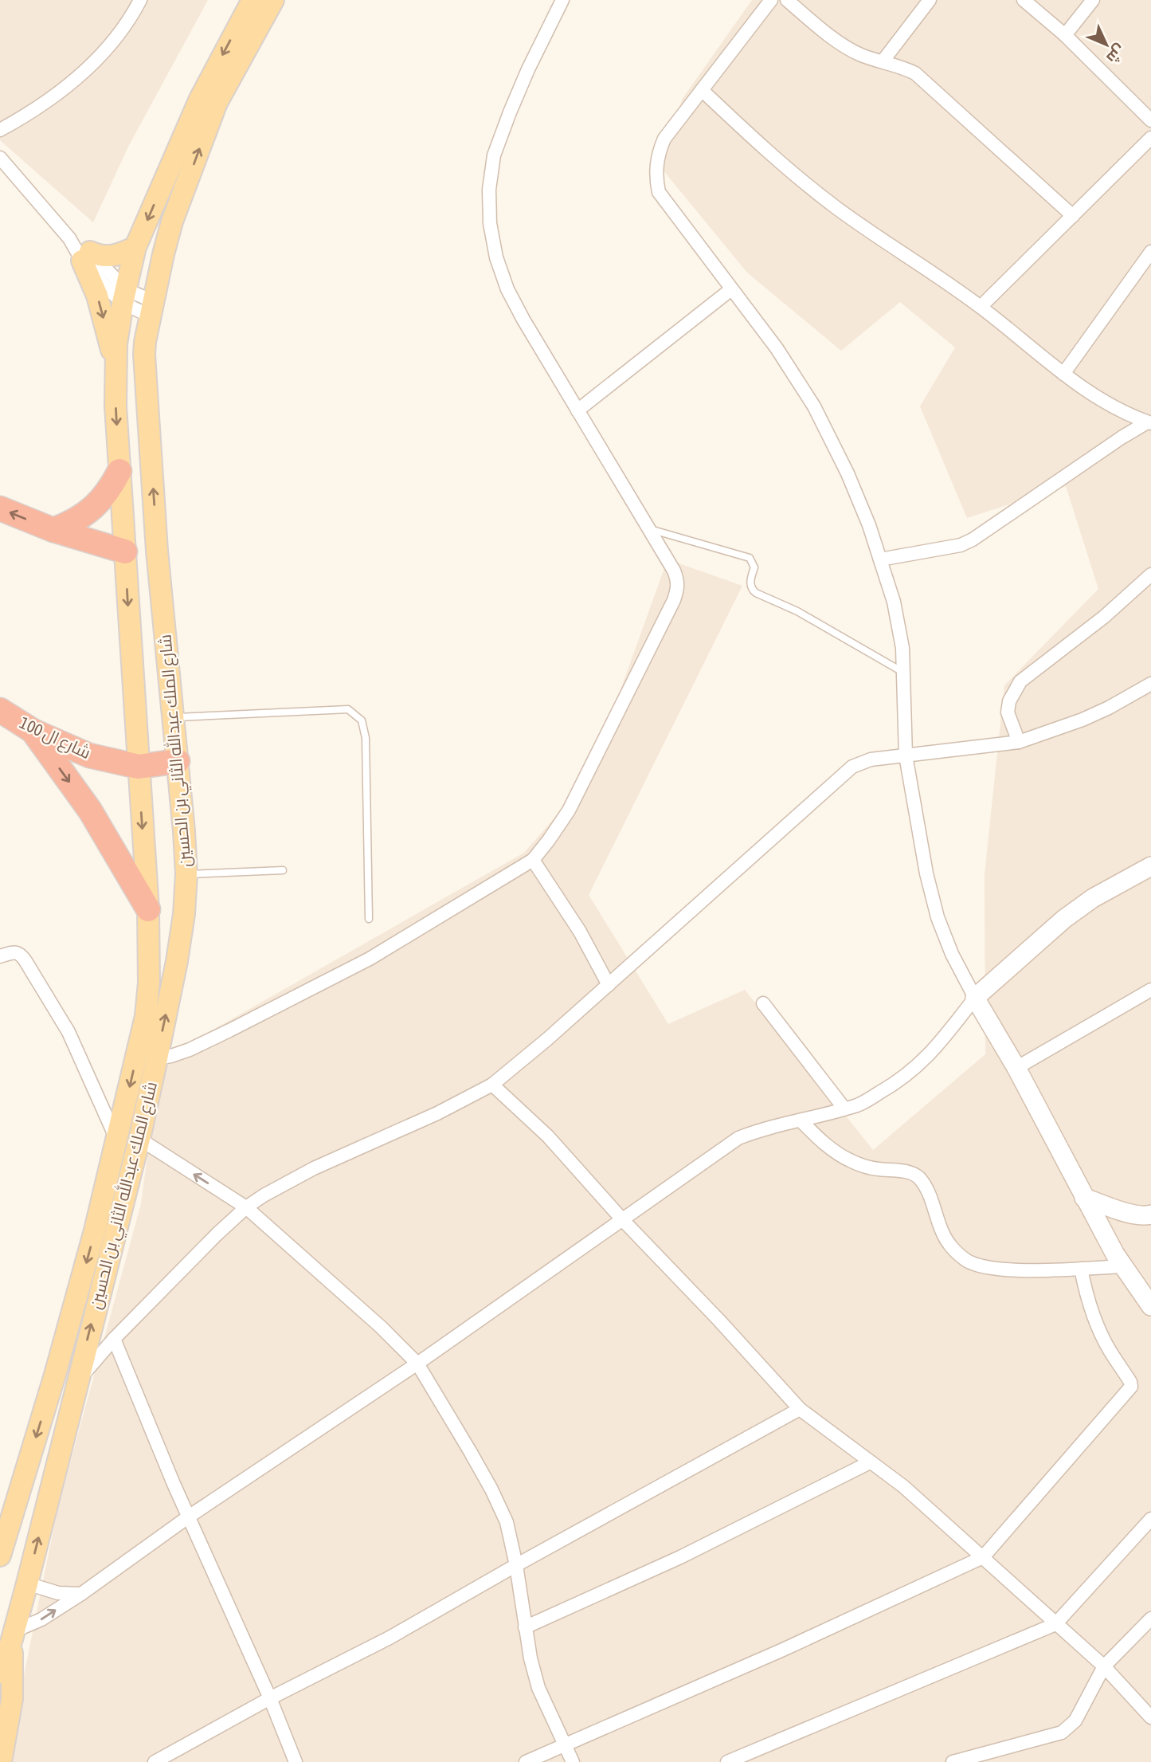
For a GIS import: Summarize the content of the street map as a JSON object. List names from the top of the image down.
{
  "streets": {
    "highway": ["شارع ال 100"],
    "main road": ["شارع الملك عبدالله الثاني بن الحسين"]
  },
  "crossings": [
    ["شارع ال 100", "شارع الملك عبدالله الثاني بن الحسين"]
  ],
  "north": "bottom right"
}
